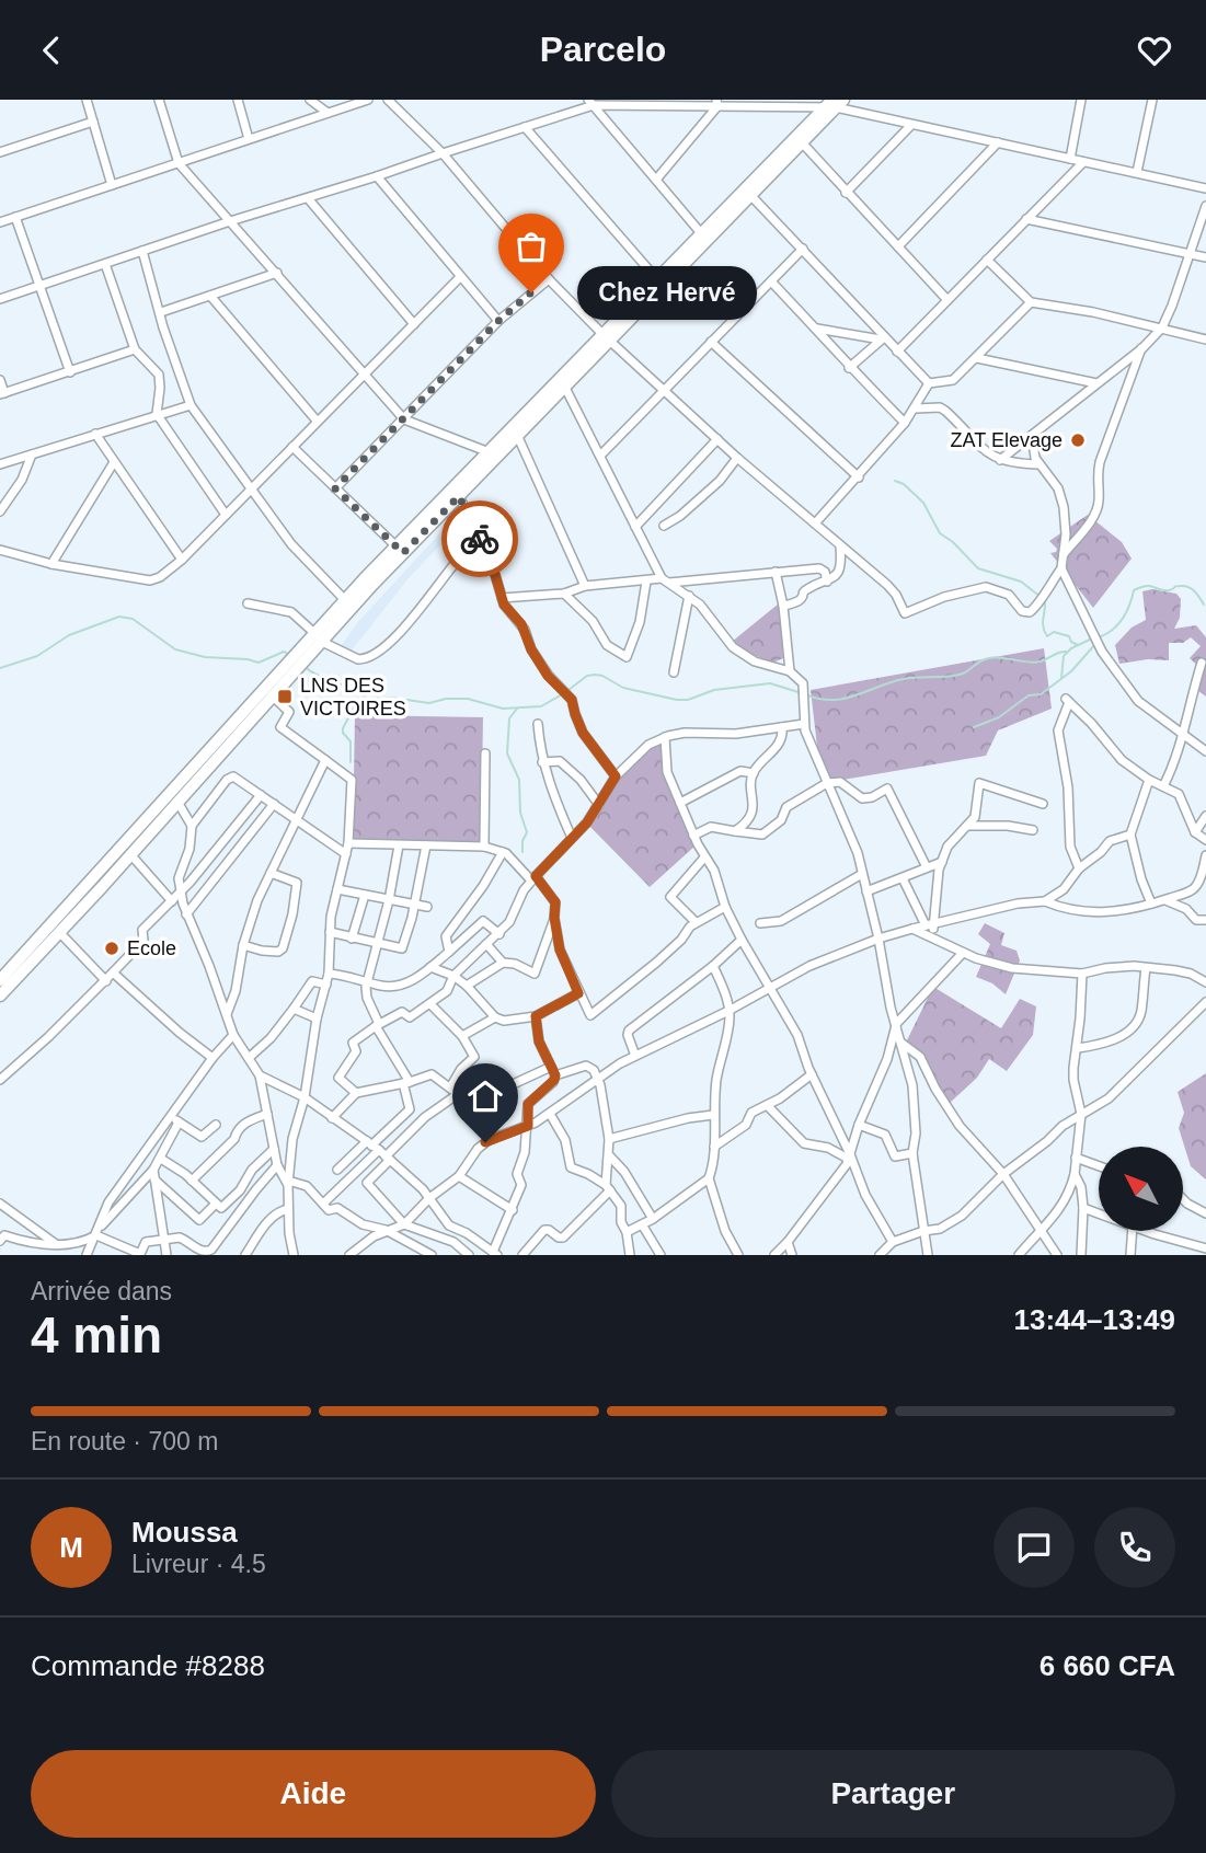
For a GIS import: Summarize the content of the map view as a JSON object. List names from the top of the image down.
{
  "places": {
    "other": ["Chez Hervé", "ZAT Elevage", "Ecole"],
    "transit": ["LNS DES VICTOIRES"]
  },
  "north": "top left",
  "page": {
    "header": "Parcelo",
    "bubble": "Chez Hervé",
    "heading": ["4 min", "Arrivée dans", "13:44–13:49"],
    "panel": [
      "Moussa",
      "Livreur · 4.5",
      "Commande #8288",
      "6 660 CFA"
    ],
    "bar": "En route · 700 m",
    "round": "M",
    "buttons": ["Aide", "Partager"]
  }
}
